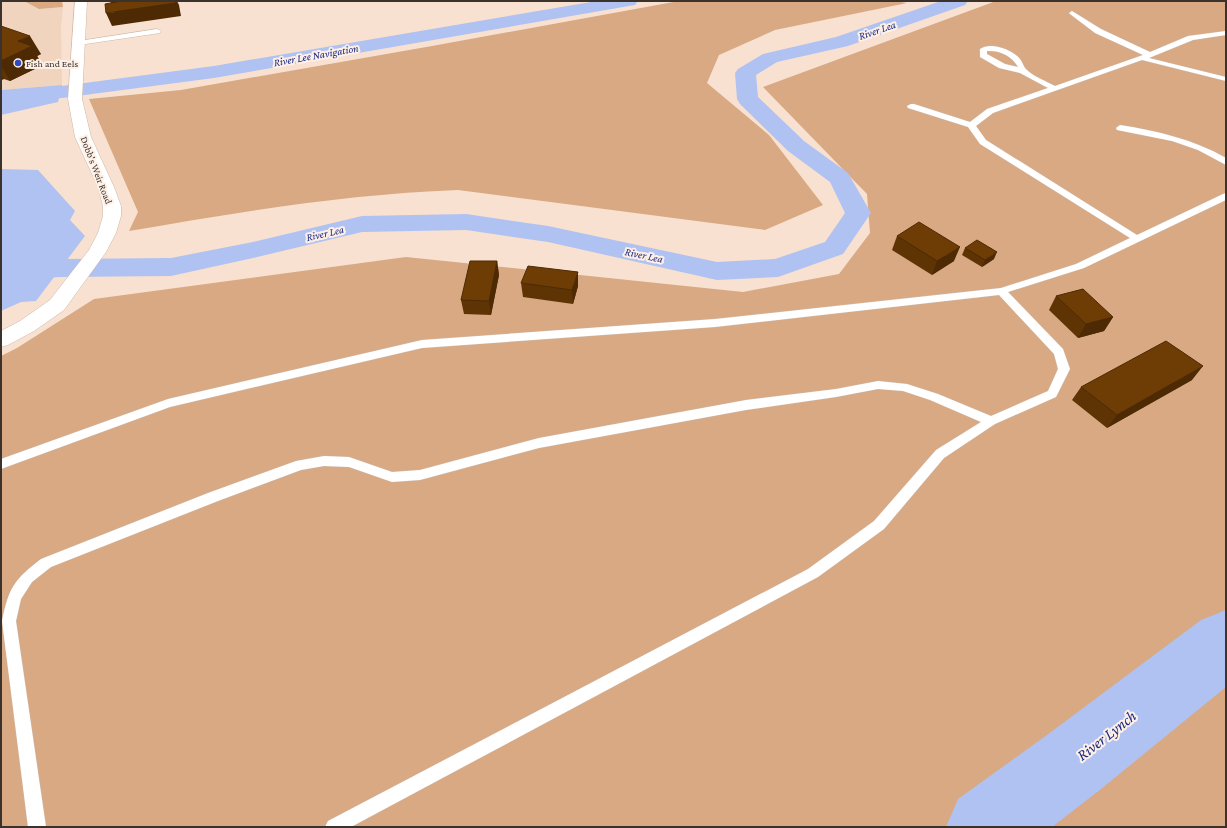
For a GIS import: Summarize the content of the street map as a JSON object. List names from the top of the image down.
{
  "streets": {
    "street": ["Dobb's Weir Road"]
  },
  "water": ["River Lea", "River Lee Navigation", "River Lynch"],
  "places": ["Fish and Eels"]
}
